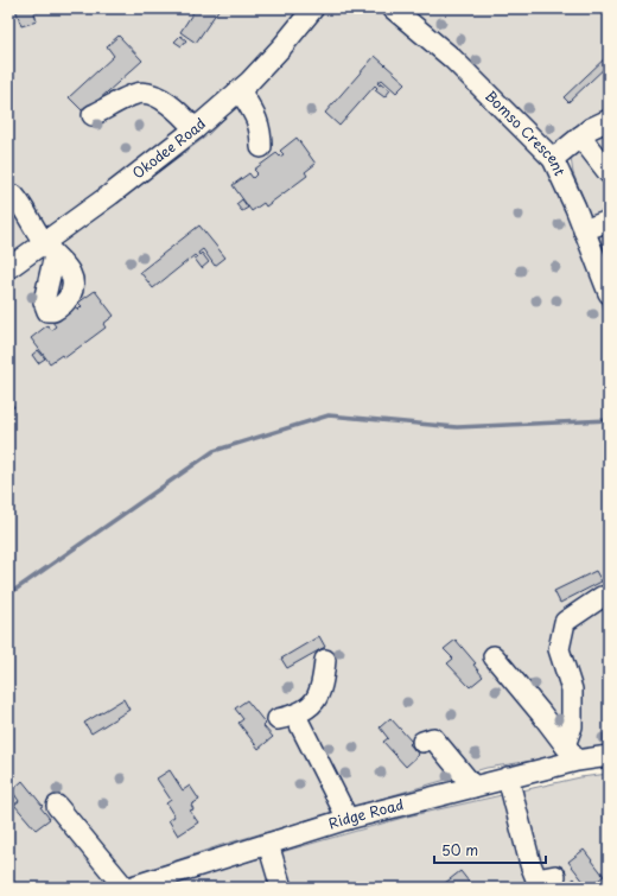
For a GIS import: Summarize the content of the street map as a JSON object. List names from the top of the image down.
{
  "streets": {
    "street": ["Bomso Crescent", "Okodee Road", "Ridge Road"]
  },
  "scale_bar": "50 m"
}
